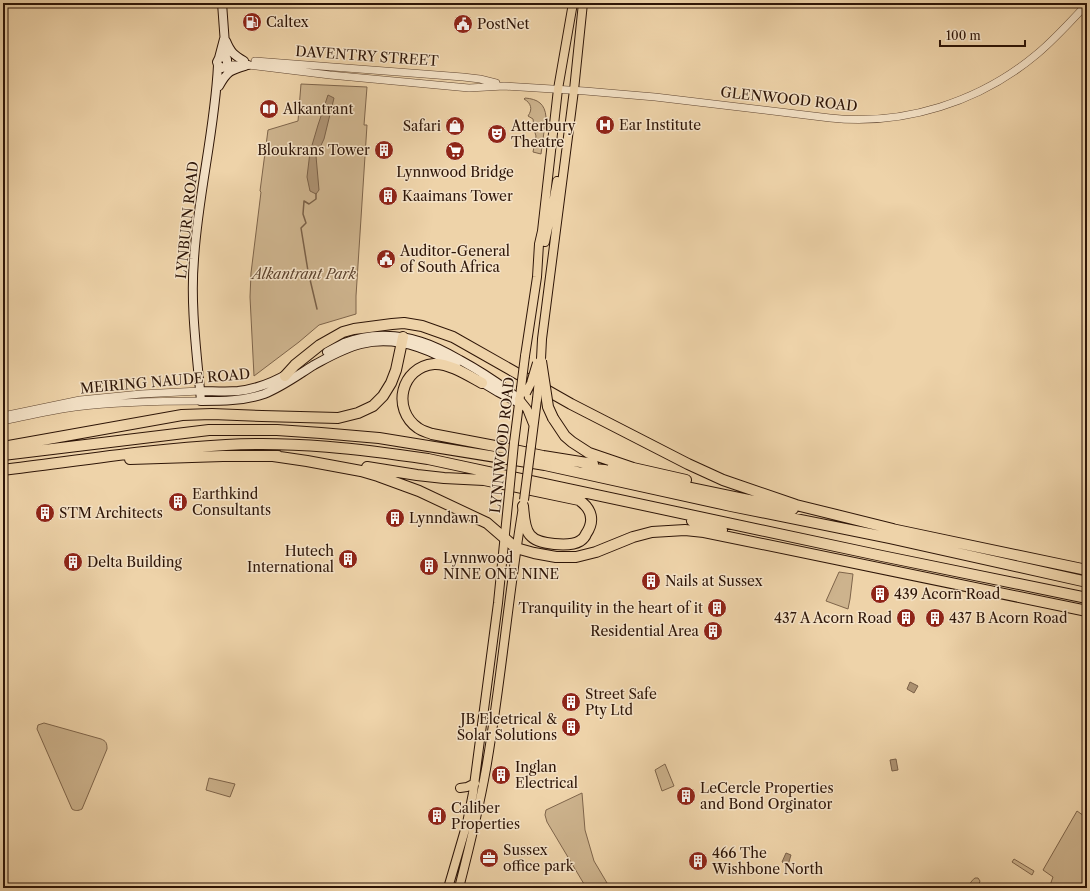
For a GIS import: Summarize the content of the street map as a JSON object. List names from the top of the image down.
{
  "streets": {
    "main road": ["LYNBURN ROAD", "MEIRING NAUDE ROAD", "LYNNWOOD ROAD"],
    "street": ["DAVENTRY STREET", "GLENWOOD ROAD"]
  },
  "crossings": [
    ["DAVENTRY STREET", "GLENWOOD ROAD"],
    ["DAVENTRY STREET", "LYNBURN ROAD"],
    ["DAVENTRY STREET", "LYNNWOOD ROAD"],
    ["GLENWOOD ROAD", "LYNNWOOD ROAD"],
    ["LYNBURN ROAD", "MEIRING NAUDE ROAD"],
    ["MEIRING NAUDE ROAD", "LYNNWOOD ROAD"]
  ],
  "parks": ["Alkantrant Park"],
  "places": {
    "fuel station": ["Caltex"],
    "public building": ["PostNet", "Auditor-General of South Africa"],
    "library": ["Alkantrant"],
    "hospital": ["Ear Institute"],
    "shop": ["Safari"],
    "theatre": ["Atterbury Theatre"],
    "building": [
      "Bloukrans Tower",
      "Kaaimans Tower",
      "Earthkind Consultants",
      "STM Architects",
      "Lynndawn",
      "Hutech International",
      "Delta Building",
      "Lynnwood NINE ONE NINE",
      "Nails at Sussex",
      "439 Acorn Road",
      "Tranquility in the heart of it",
      "437 A Acorn Road",
      "437 B Acorn Road",
      "Residential Area",
      "Street Safe Pty Ltd",
      "JB Elcetrical & Solar Solutions",
      "Inglan Electrical",
      "LeCercle Properties and Bond Orginator",
      "Caliber Properties",
      "466 The Wishbone North"
    ],
    "supermarket": ["Lynnwood Bridge"],
    "office": ["Sussex office park"]
  },
  "scale_bar": "100 m"
}
